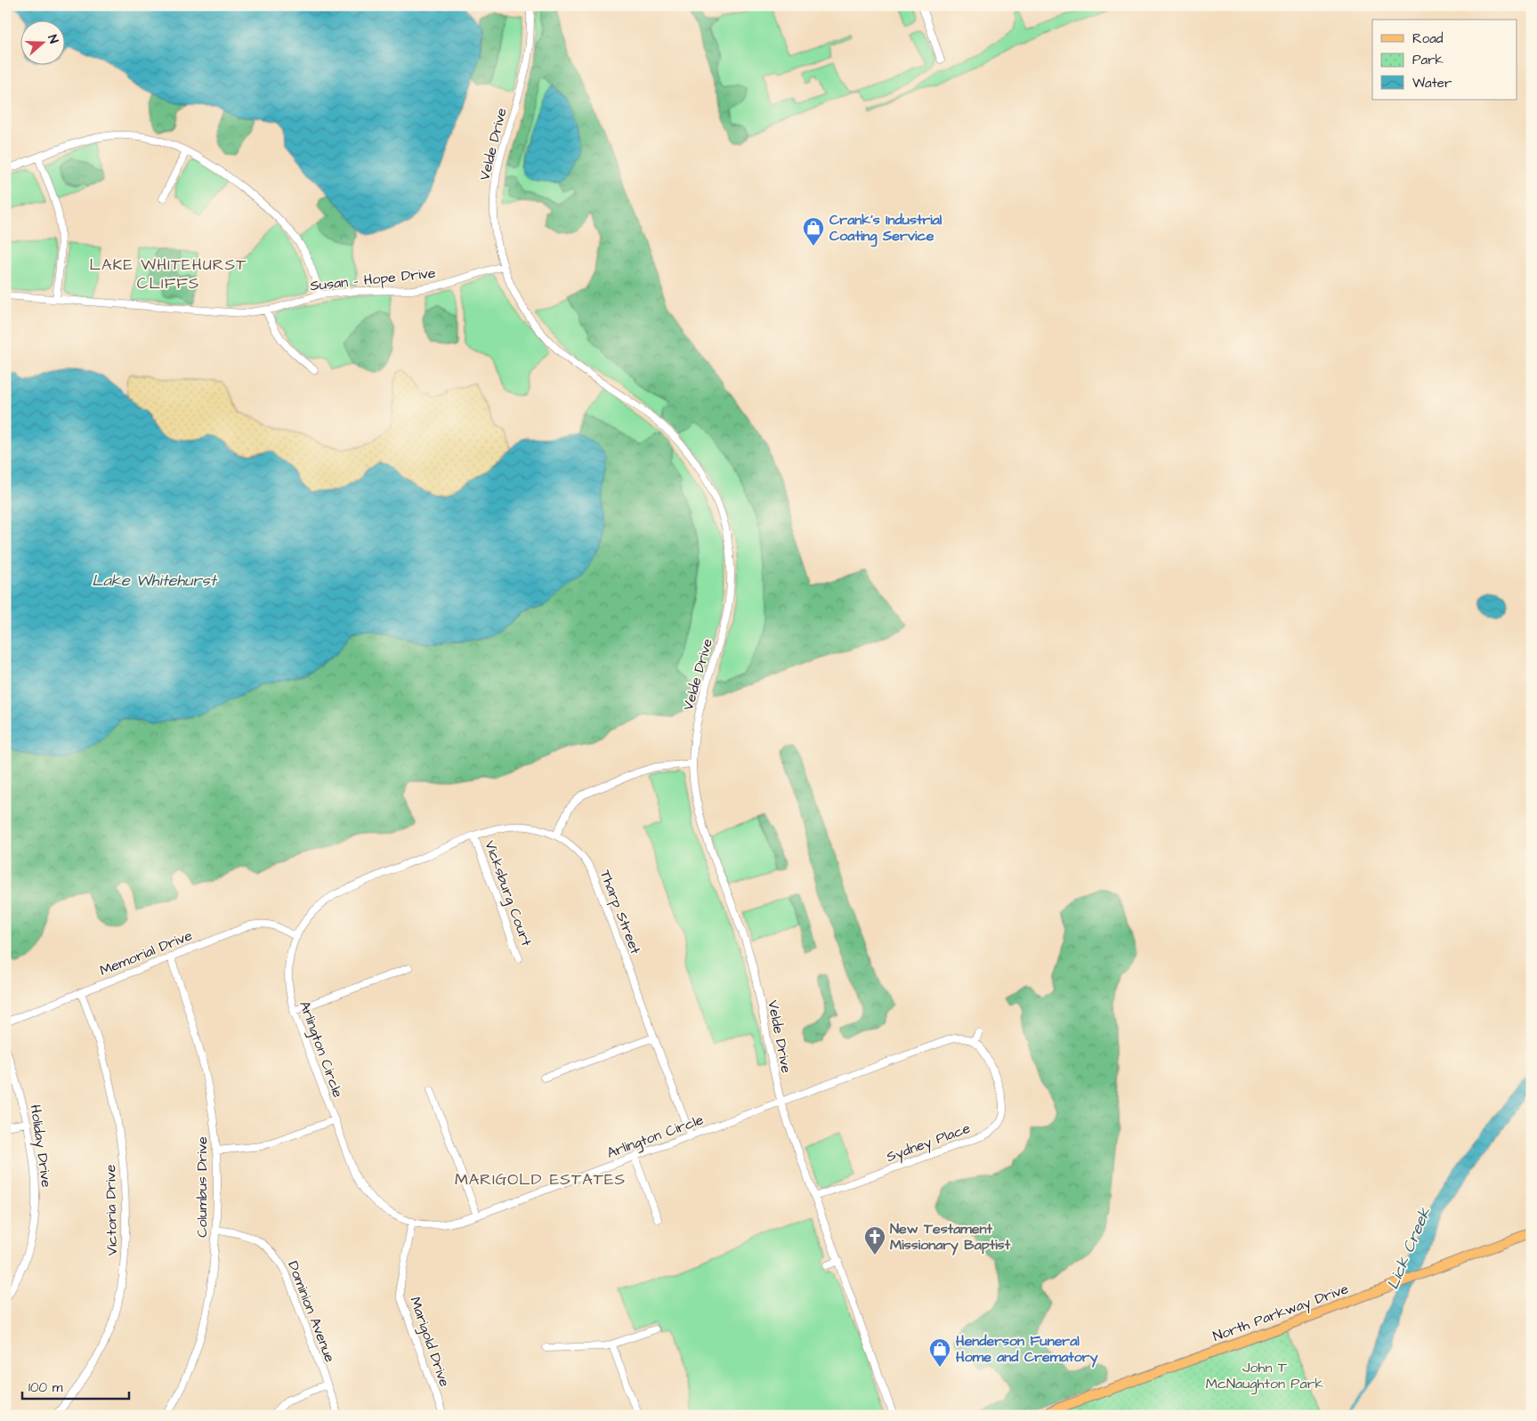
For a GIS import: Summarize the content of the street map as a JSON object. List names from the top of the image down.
{
  "streets": {
    "main road": ["North Parkway Drive"],
    "street": [
      "Velde Drive",
      "Susan - Hope Drive",
      "Vicksburg Court",
      "Tharp Street",
      "Memorial Drive",
      "Arlington Circle",
      "Sydney Place",
      "Holiday Drive",
      "Columbus Drive",
      "Victoria Drive",
      "Dominion Avenue",
      "Marigold Drive"
    ]
  },
  "crossings": [
    ["Velde Drive", "Susan - Hope Drive"],
    ["Velde Drive", "Arlington Circle"],
    ["Velde Drive", "Sydney Place"],
    ["Vicksburg Court", "Tharp Street"],
    ["Tharp Street", "Memorial Drive"],
    ["Tharp Street", "Arlington Circle"],
    ["Memorial Drive", "Arlington Circle"],
    ["Memorial Drive", "Columbus Drive"],
    ["Memorial Drive", "Victoria Drive"],
    ["Arlington Circle", "Sydney Place"],
    ["Arlington Circle", "Marigold Drive"],
    ["Columbus Drive", "Dominion Avenue"]
  ],
  "districts": ["LAKE WHITEHURST CLIFFS", "MARIGOLD ESTATES"],
  "water": ["Lake Whitehurst", "Lick Creek"],
  "parks": ["John T McNaughton Park"],
  "places": {
    "shop": ["Crank's Industrial Coating Service", "Henderson Funeral Home and Crematory"],
    "church": ["New Testament Missionary Baptist"]
  },
  "legend": ["Road", "Park", "Water"],
  "scale_bar": "100 m",
  "north": "right"
}
